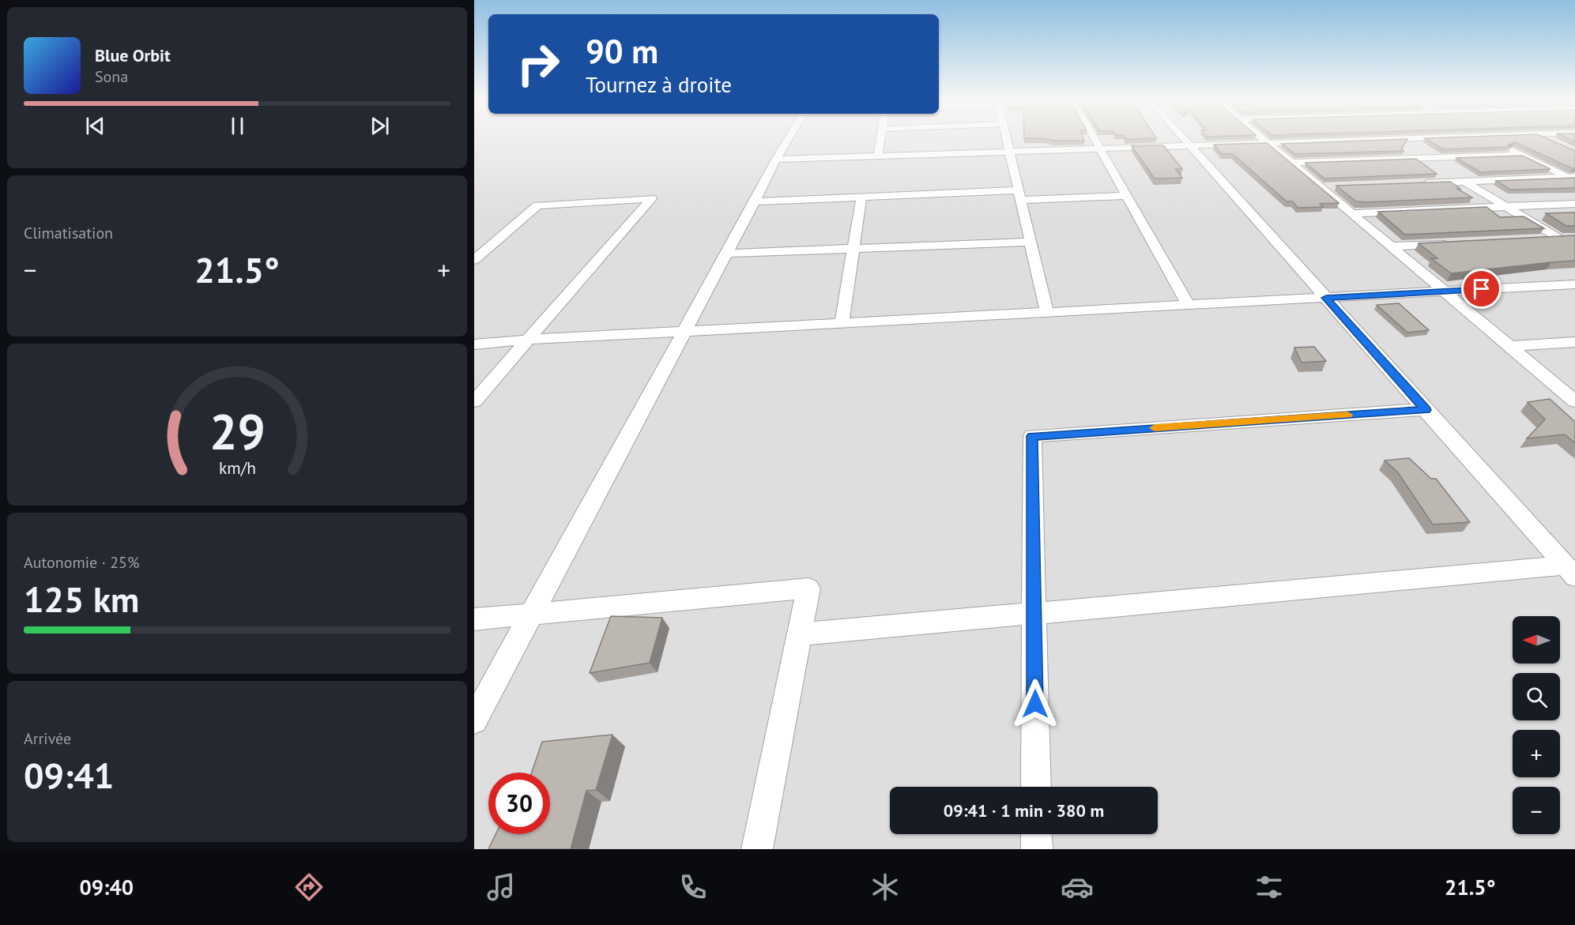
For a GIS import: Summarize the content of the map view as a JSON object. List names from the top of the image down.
{
  "north": "left",
  "page": {
    "turn": ["90 m", "Tournez à droite"],
    "song": ["Blue Orbit", "Sona"],
    "tile": [
      "Climatisation",
      ["Autonomie · 25%", "125 km"],
      ["Arrivée", "09:41"]
    ],
    "heat": ["−", "21.5°", "+"],
    "map_buttons": ["+", "−"],
    "limit": "30",
    "trip": "09:41 · 1 min · 380 m",
    "tabs": ["09:40", "21.5°"],
    "gauge": ["29", "km/h"]
  }
}
